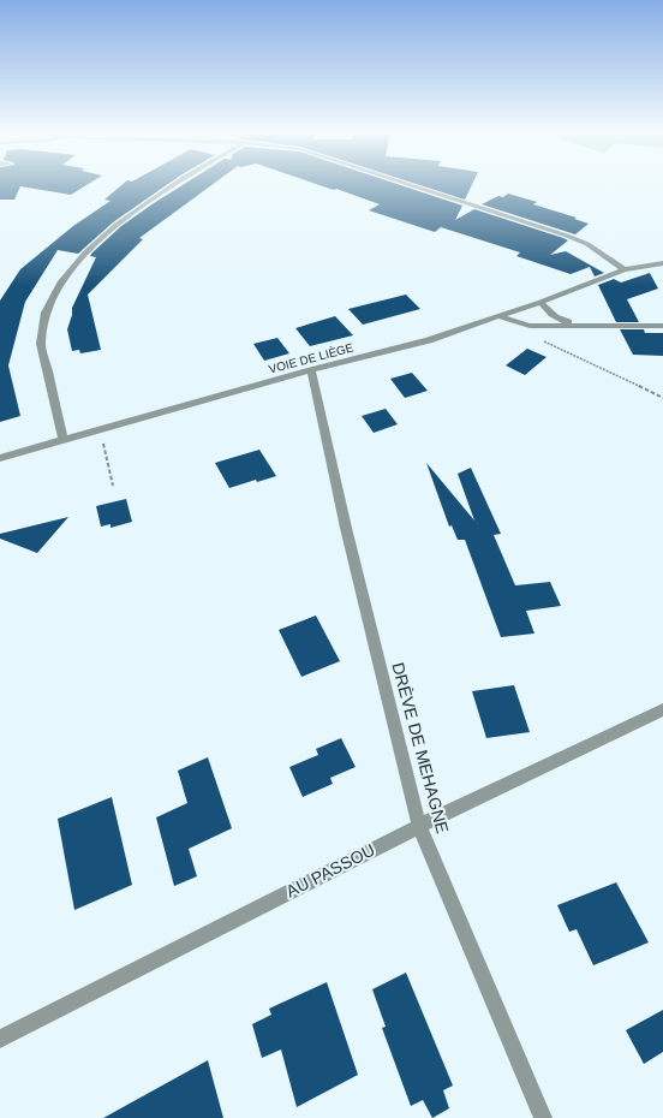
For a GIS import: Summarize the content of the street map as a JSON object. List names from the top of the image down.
{
  "streets": {
    "street": ["VOIE DE LIÈGE", "DRÈVE DE MEHAGNE", "AU PASSOU"]
  },
  "crossings": [
    ["VOIE DE LIÈGE", "DRÈVE DE MEHAGNE"],
    ["DRÈVE DE MEHAGNE", "AU PASSOU"]
  ]
}
